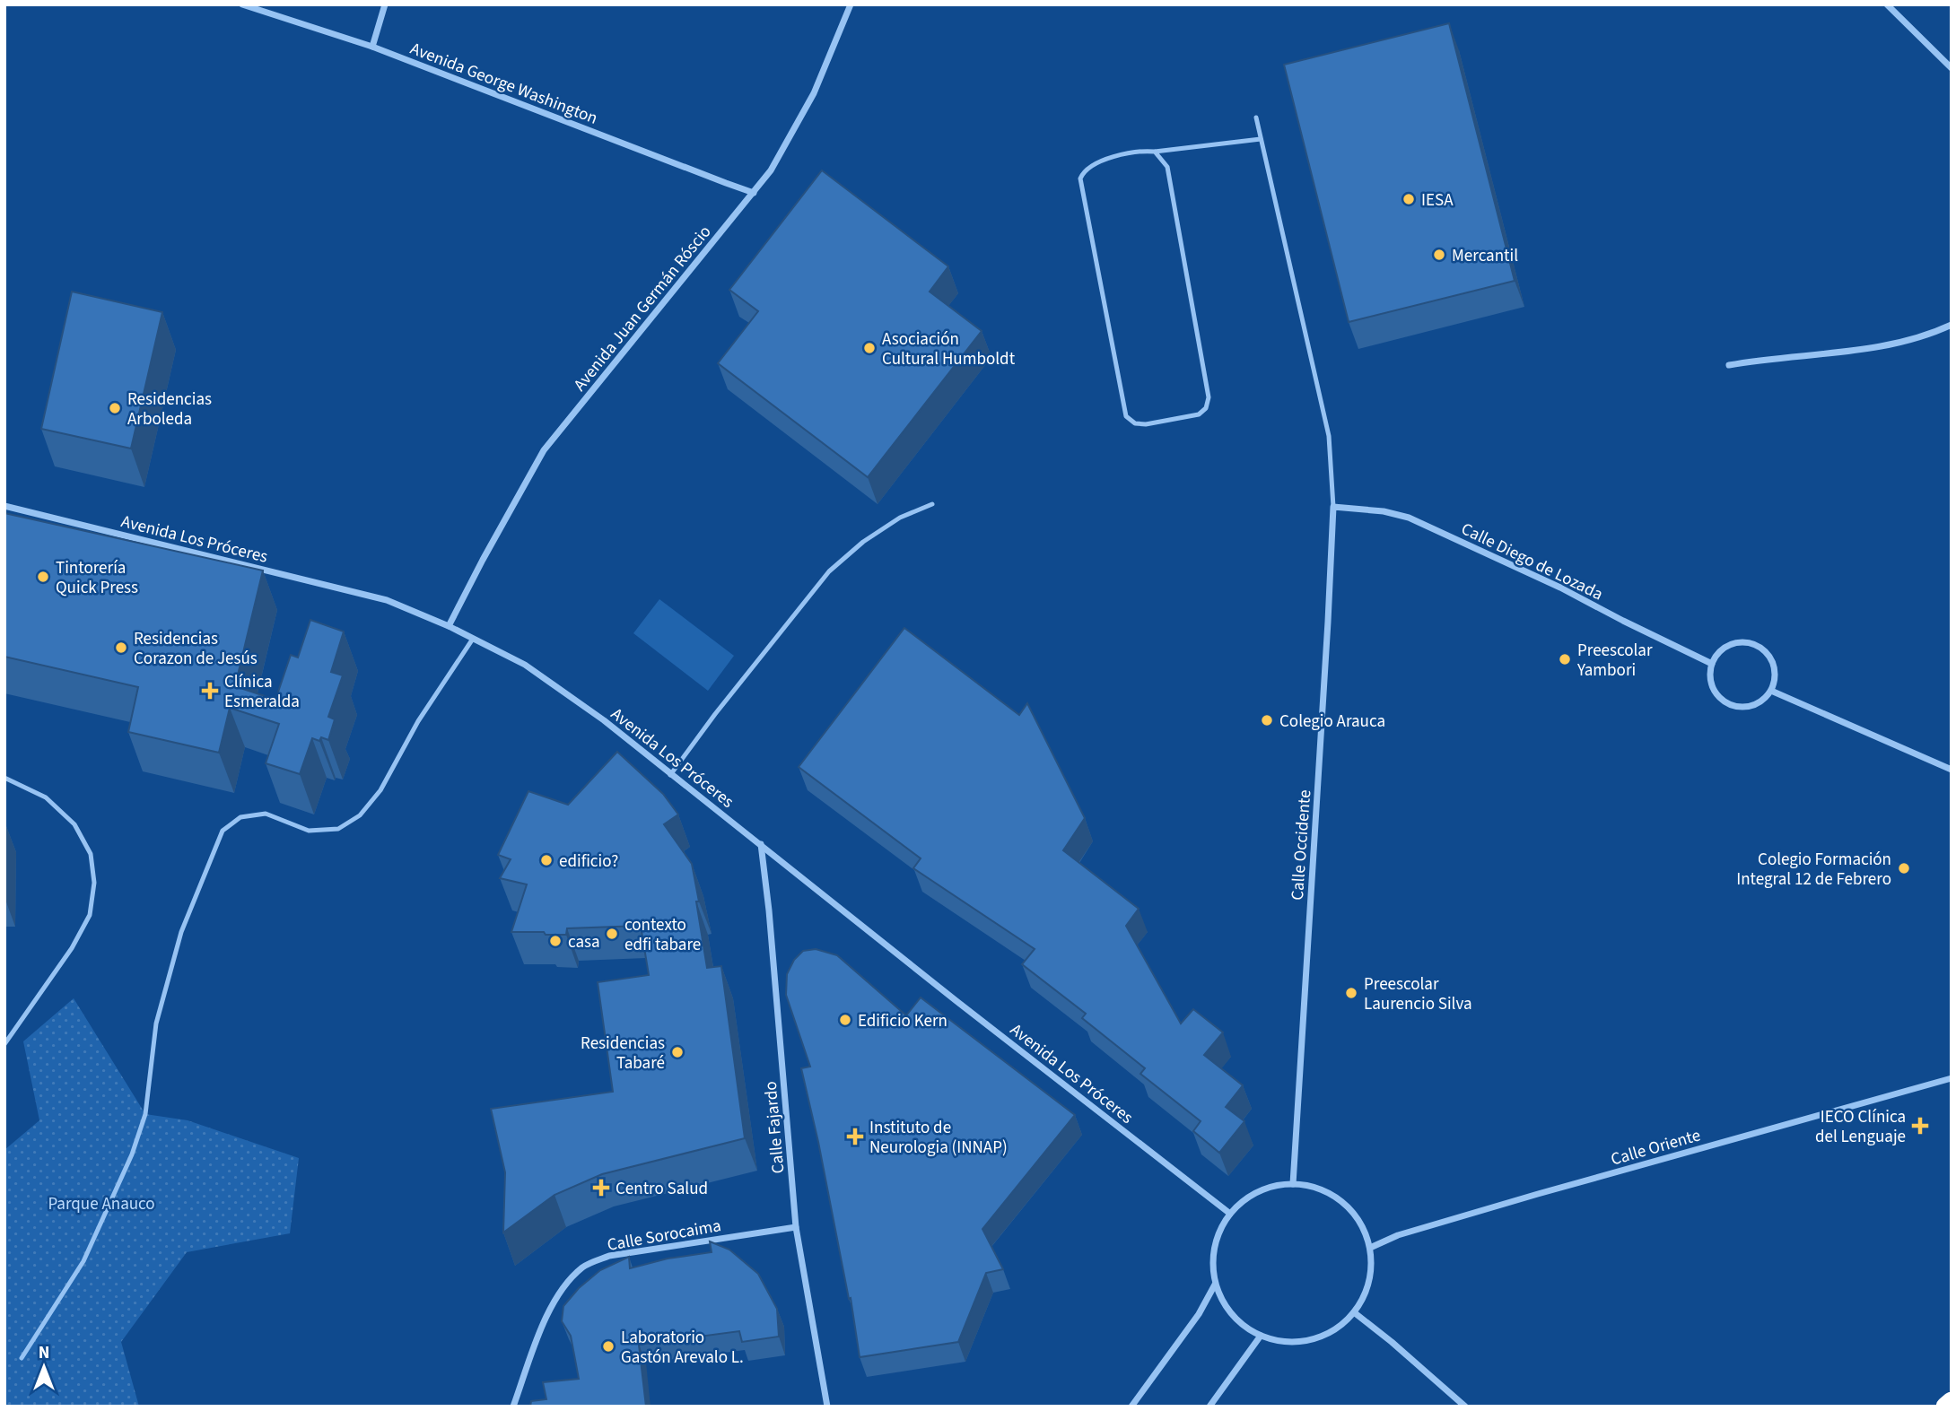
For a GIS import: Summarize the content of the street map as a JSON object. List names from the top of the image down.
{
  "streets": {
    "street": [
      "Avenida George Washington",
      "Avenida Juan Germán Róscio",
      "Avenida Los Próceres",
      "Calle Diego de Lozada",
      "Calle Occidente",
      "Calle Fajardo",
      "Calle Oriente",
      "Calle Sorocaima"
    ]
  },
  "crossings": [
    ["Avenida George Washington", "Avenida Juan Germán Róscio"],
    ["Avenida Juan Germán Róscio", "Avenida Los Próceres"],
    ["Avenida Los Próceres", "Calle Occidente"],
    ["Avenida Los Próceres", "Calle Fajardo"],
    ["Avenida Los Próceres", "Calle Oriente"],
    ["Calle Diego de Lozada", "Calle Occidente"],
    ["Calle Occidente", "Calle Oriente"],
    ["Calle Fajardo", "Calle Sorocaima"]
  ],
  "parks": ["Parque Anauco"],
  "places": {
    "other": [
      "IESA",
      "Mercantil",
      "Asociación Cultural Humboldt",
      "Residencias Arboleda",
      "Tintorería Quick Press",
      "Residencias Corazon de Jesús",
      "Preescolar Yambori",
      "Colegio Arauca",
      "edificio?",
      "Colegio Formación Integral 12 de Febrero",
      "contexto edfi tabare",
      "casa",
      "Preescolar Laurencio Silva",
      "Edificio Kern",
      "Residencias Tabaré",
      "Laboratorio Gastón Arevalo L."
    ],
    "health": [
      "Clínica Esmeralda",
      "IECO Clínica del Lenguaje",
      "Instituto de Neurologia (INNAP)",
      "Centro Salud"
    ]
  },
  "north": "top"
}
